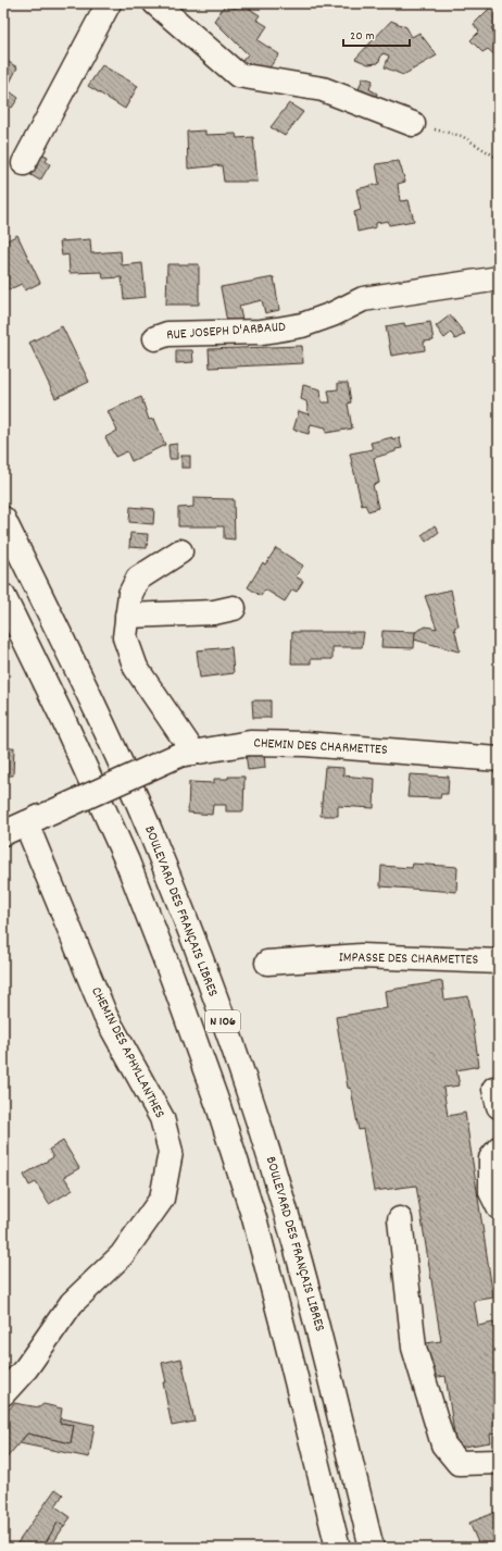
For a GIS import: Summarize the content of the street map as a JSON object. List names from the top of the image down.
{
  "streets": {
    "main road": [
      "RUE JOSEPH D'ARBAUD",
      "CHEMIN DES CHARMETTES",
      "BOULEVARD DES FRANÇAIS LIBRES",
      "IMPASSE DES CHARMETTES",
      "N 106",
      "CHEMIN DES APHYLLANTHES"
    ]
  },
  "crossings": [
    ["CHEMIN DES CHARMETTES", "CHEMIN DES APHYLLANTHES"]
  ],
  "scale_bar": "20 m"
}
